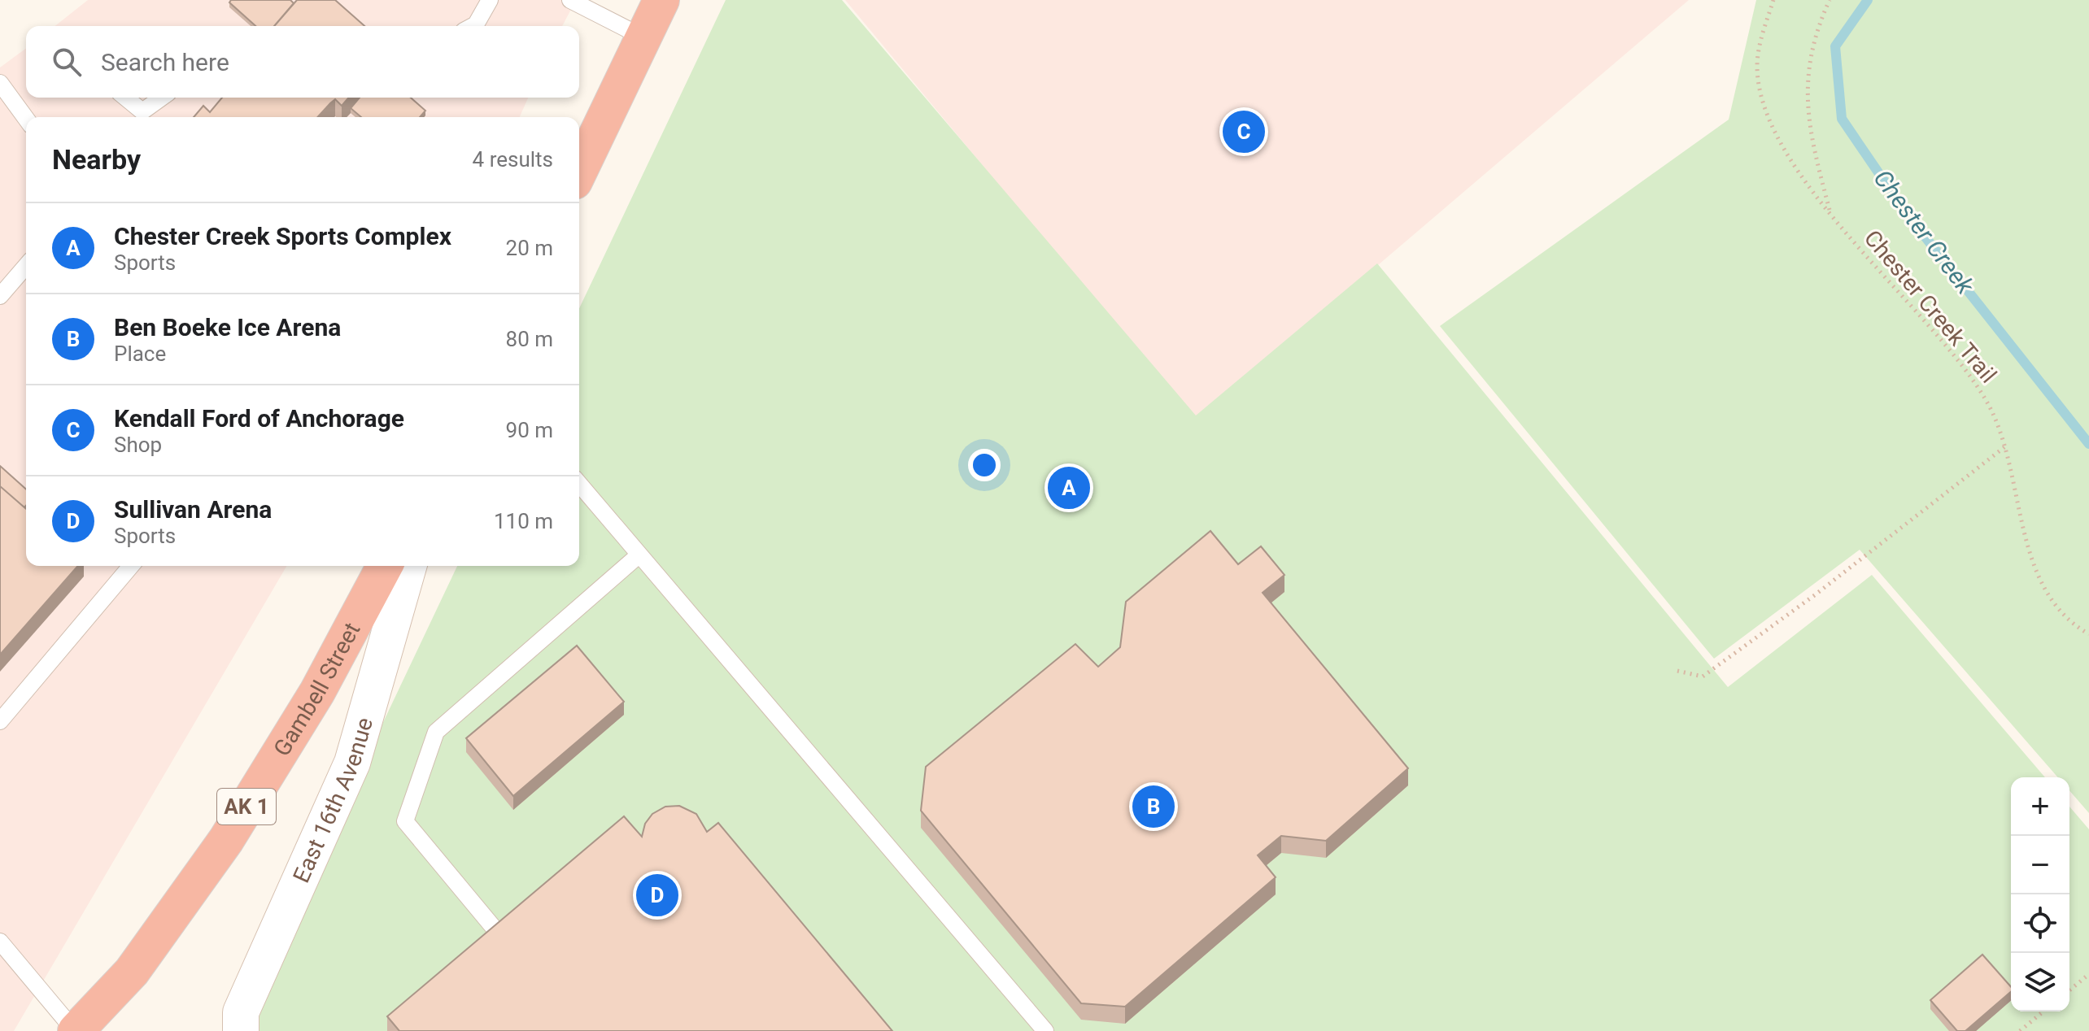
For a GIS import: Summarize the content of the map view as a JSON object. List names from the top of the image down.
{
  "streets": {
    "highway": ["Gambell Street", "AK 1"],
    "street": ["East 16th Avenue"],
    "path": ["Chester Creek Trail"]
  },
  "water": ["Chester Creek"],
  "page": {
    "search": "Search here",
    "pins": [
      "C",
      "A",
      "B",
      "D"
    ],
    "heading": ["Nearby", "4 results"],
    "list": [
      {
        "mark": "A",
        "name": "Chester Creek Sports Complex",
        "note": "Sports",
        "value": "20 m"
      },
      {
        "mark": "B",
        "name": "Ben Boeke Ice Arena",
        "note": "Place",
        "value": "80 m"
      },
      {
        "mark": "C",
        "name": "Kendall Ford of Anchorage",
        "note": "Shop",
        "value": "90 m"
      },
      {
        "mark": "D",
        "name": "Sullivan Arena",
        "note": "Sports",
        "value": "110 m"
      }
    ],
    "map_buttons": ["+", "−"]
  }
}
